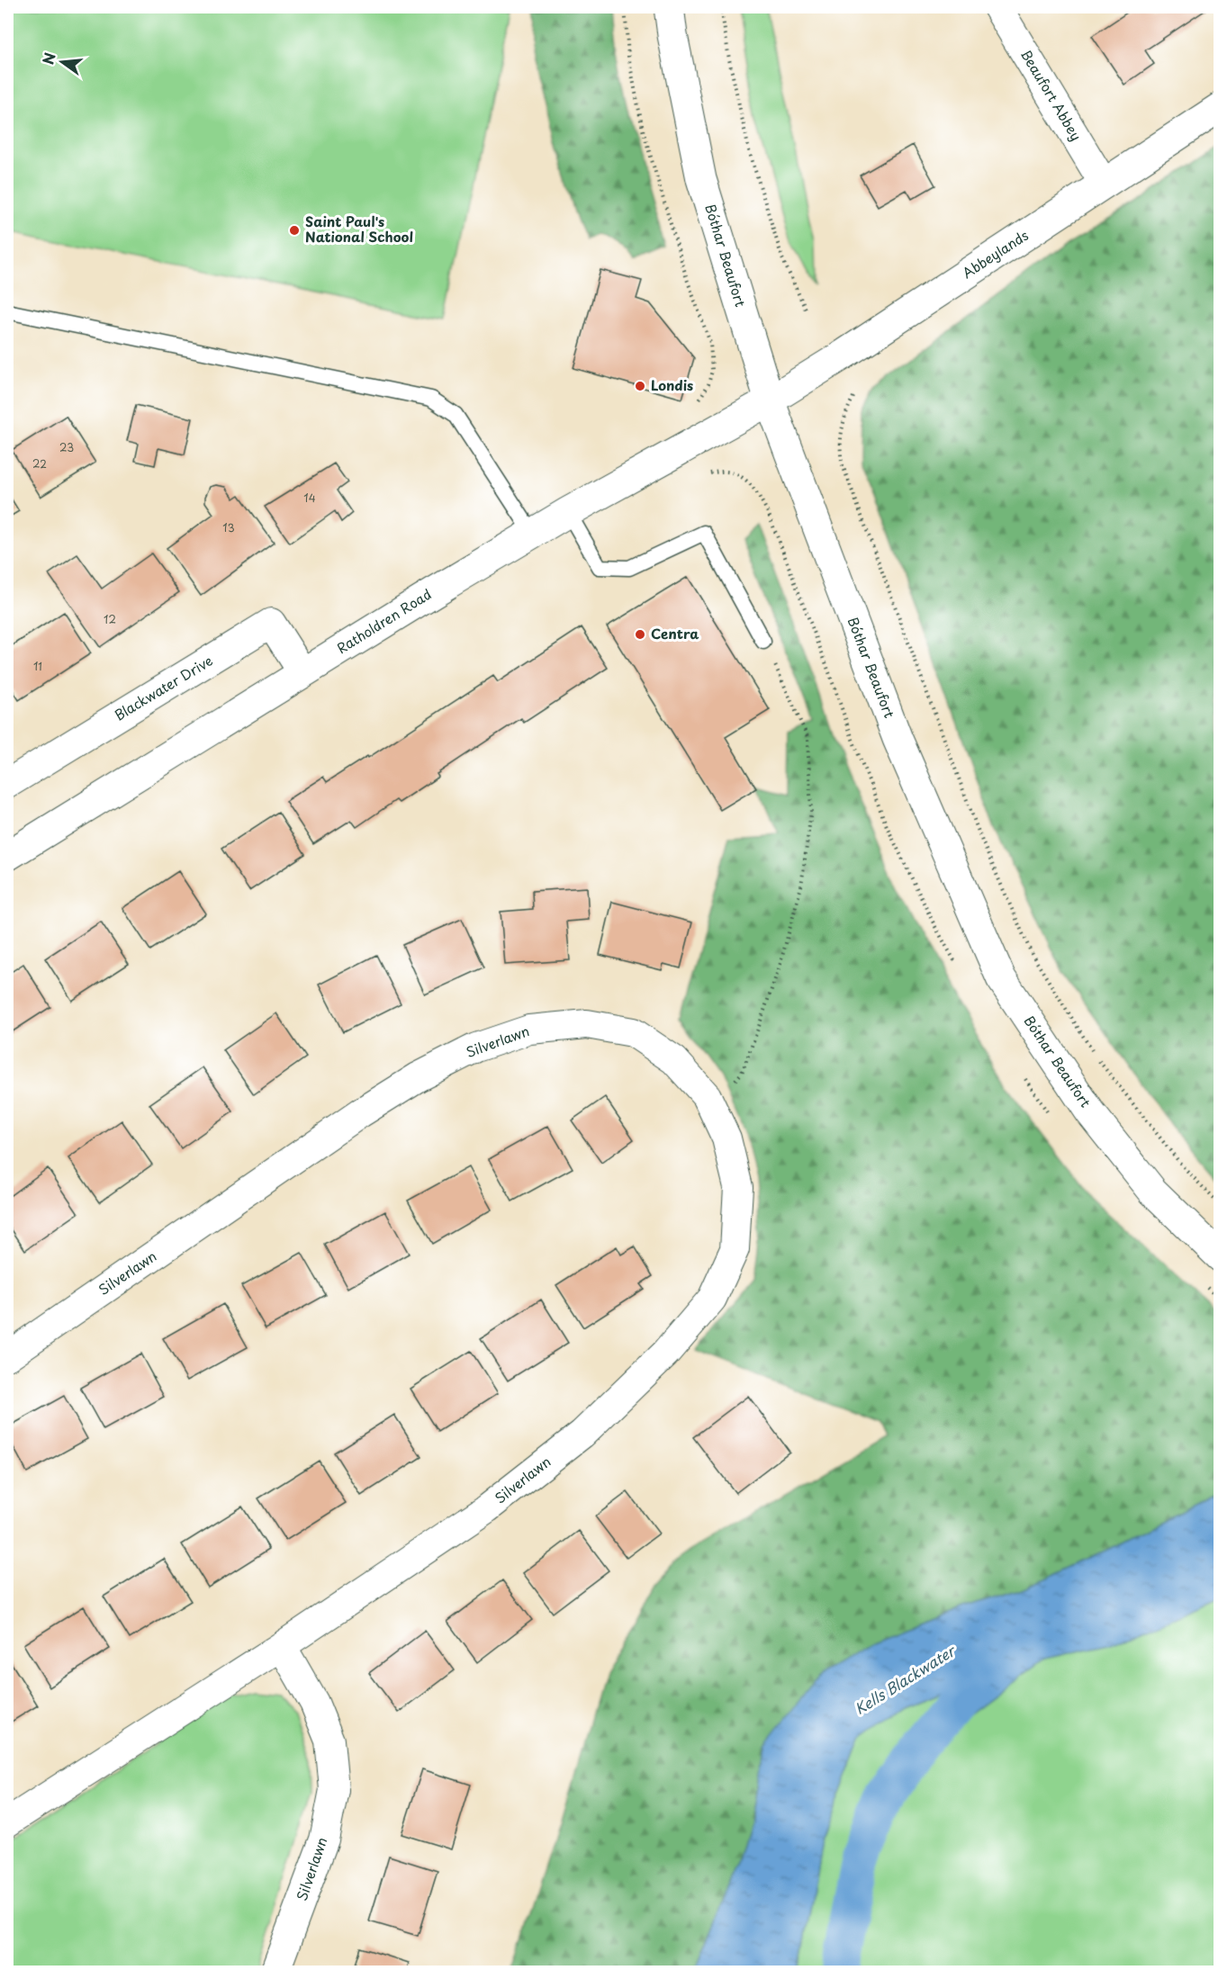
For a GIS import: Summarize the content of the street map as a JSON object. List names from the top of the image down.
{
  "streets": {
    "street": [
      "Beaufort Abbey",
      "Abbeylands",
      "Bóthar Beaufort",
      "Ratholdren Road",
      "Blackwater Drive",
      "Silverlawn"
    ]
  },
  "crossings": [
    ["Beaufort Abbey", "Abbeylands"],
    ["Abbeylands", "Bóthar Beaufort"],
    ["Abbeylands", "Ratholdren Road"],
    ["Bóthar Beaufort", "Ratholdren Road"],
    ["Ratholdren Road", "Blackwater Drive"]
  ],
  "water": ["Kells Blackwater"],
  "places": ["Saint Paul's National School", "Londis", "Centra"],
  "house_numbers": [
    "23",
    "22",
    "14",
    "13",
    "12",
    "11"
  ],
  "north": "left"
}
